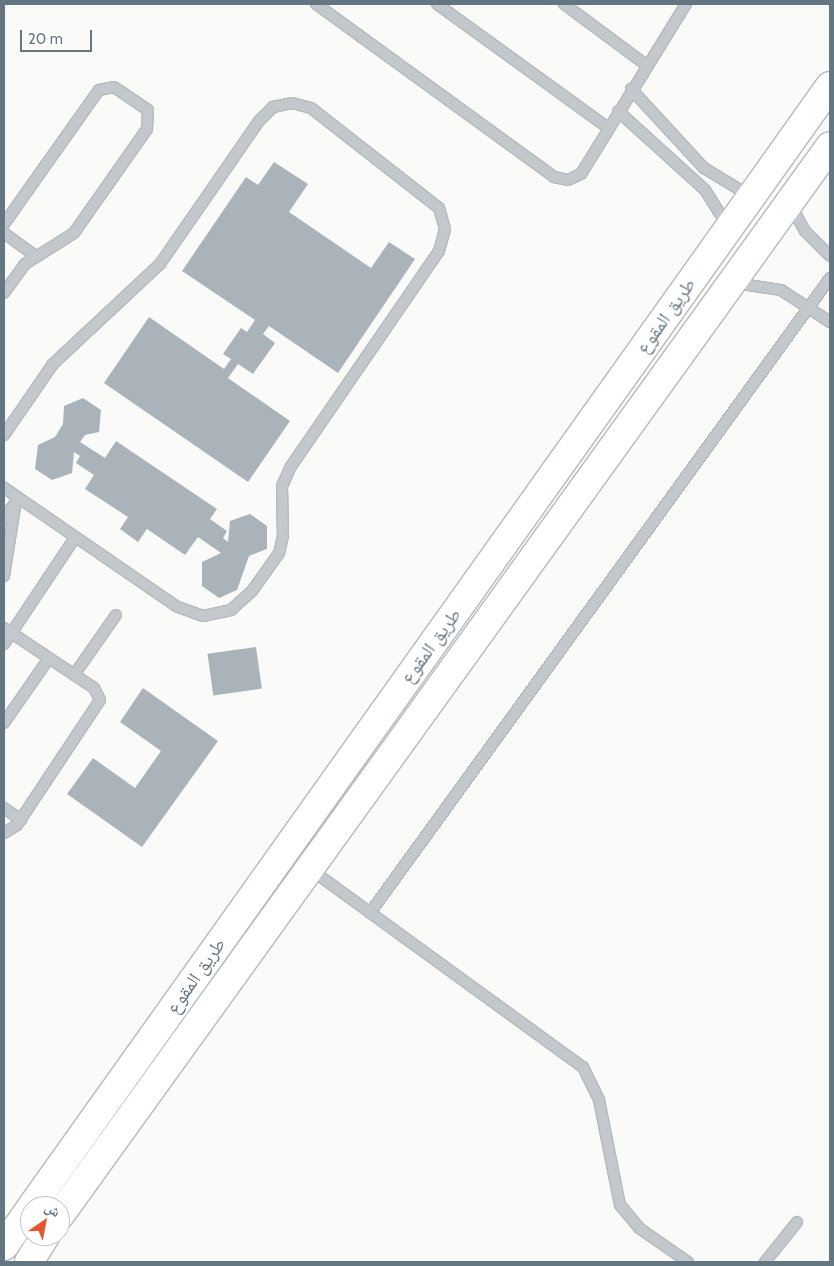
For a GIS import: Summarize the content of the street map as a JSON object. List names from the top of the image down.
{
  "streets": {
    "main road": ["طريق المقوع"]
  },
  "scale_bar": "20 m",
  "north": "top right"
}
